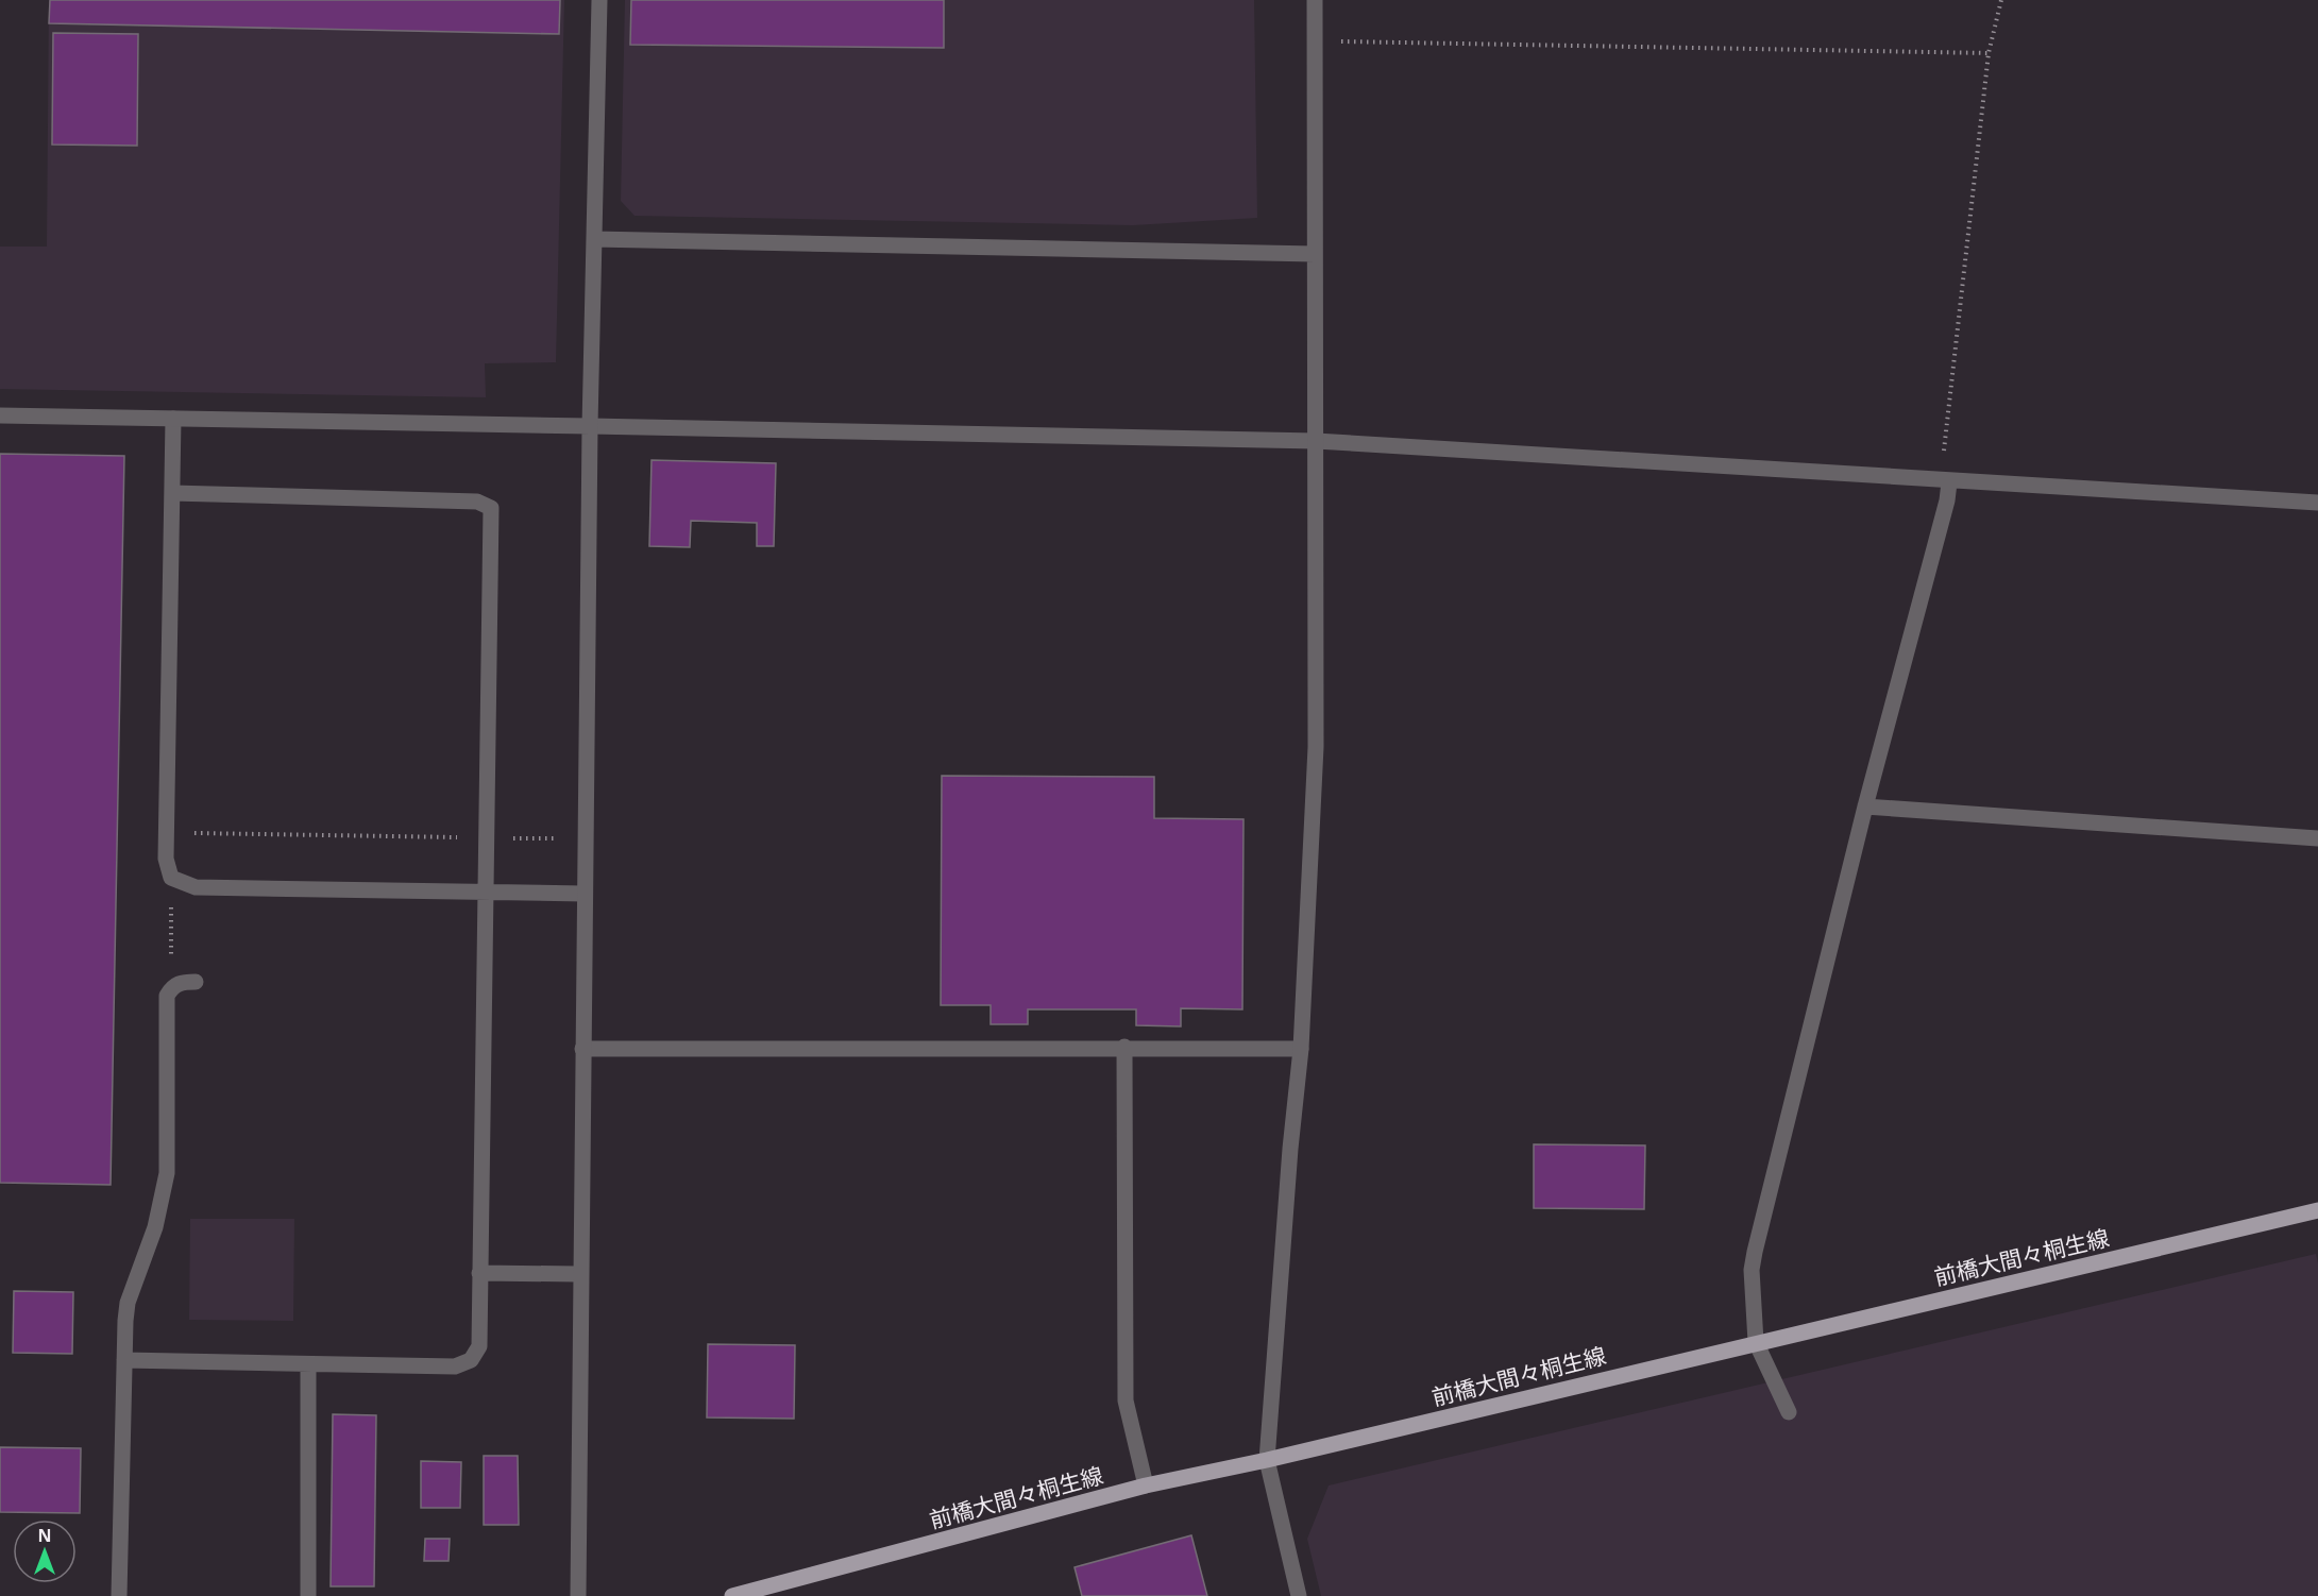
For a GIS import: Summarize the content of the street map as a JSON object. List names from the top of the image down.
{
  "streets": {
    "main road": ["前橋大間々桐生線"]
  },
  "north": "top"
}
